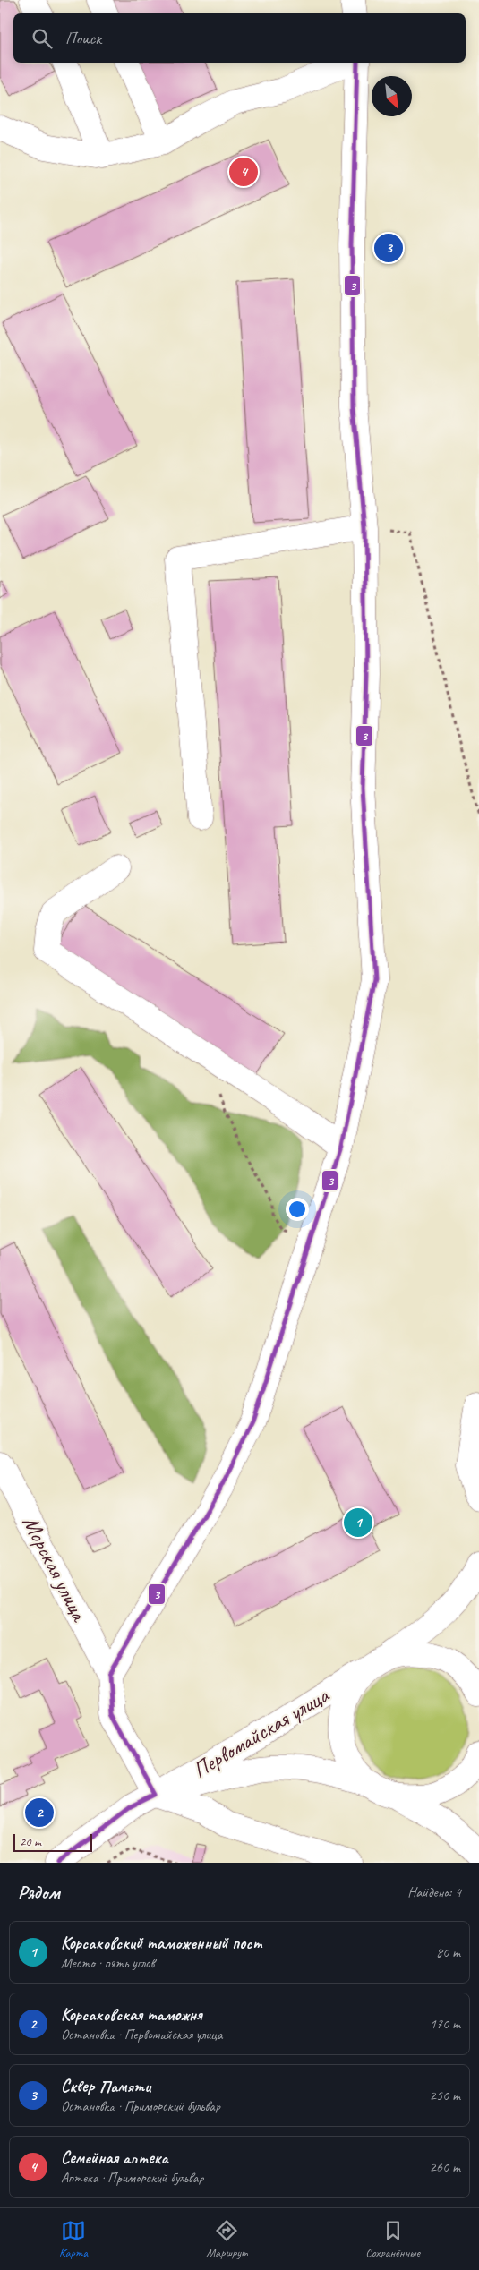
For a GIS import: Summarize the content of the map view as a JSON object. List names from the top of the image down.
{
  "streets": {
    "street": ["Морская улица", "Первомайская улица"]
  },
  "lines": ["transit line 3"],
  "scale_bar": "20 m",
  "north": "bottom right",
  "page": {
    "search": "Поиск",
    "pins": [
      "4",
      "3",
      "1",
      "2"
    ],
    "scale": "20 m",
    "heading": ["Рядом", "Найдено: 4"],
    "list": [
      {
        "mark": "1",
        "name": "Корсаковский таможенный пост",
        "note": "Место · пять углов",
        "value": "80 m"
      },
      {
        "mark": "2",
        "name": "Корсаковская таможня",
        "note": "Остановка · Первомайская улица",
        "value": "170 m"
      },
      {
        "mark": "3",
        "name": "Сквер Памяти",
        "note": "Остановка · Приморский бульвар",
        "value": "250 m"
      },
      {
        "mark": "4",
        "name": "Семейная аптека",
        "note": "Аптека · Приморский бульвар",
        "value": "260 m"
      }
    ],
    "nav": ["Карта", "Маршрут", "Сохранённые"]
  }
}
